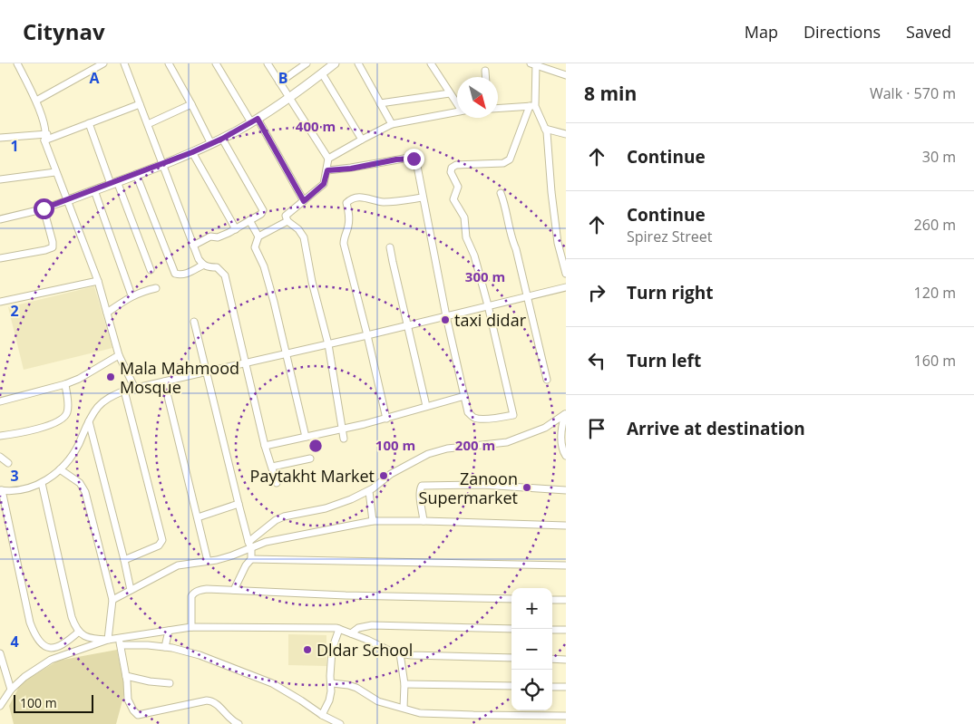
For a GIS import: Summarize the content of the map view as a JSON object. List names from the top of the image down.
{
  "places": [
    "taxi didar",
    "Mala Mahmood Mosque",
    "Paytakht Market",
    "Zanoon Supermarket",
    "Dldar School"
  ],
  "scale_bar": "100 m",
  "north": "bottom right",
  "page": {
    "header": "Citynav",
    "nav": ["Map", "Directions", "Saved"],
    "heading": ["8 min", "Walk · 570 m"],
    "list": [
      ["Continue", "30 m"],
      ["Continue", "Spirez Street", "260 m"],
      ["Turn right", "120 m"],
      ["Turn left", "160 m"],
      "Arrive at destination"
    ],
    "map_buttons": ["+", "−"],
    "scale": "100 m"
  },
  "grid": {
    "columns": ["A", "B"],
    "rows": [
      "1",
      "2",
      "3",
      "4"
    ]
  },
  "rings": [
    "400 m",
    "300 m",
    "100 m",
    "200 m"
  ]
}
